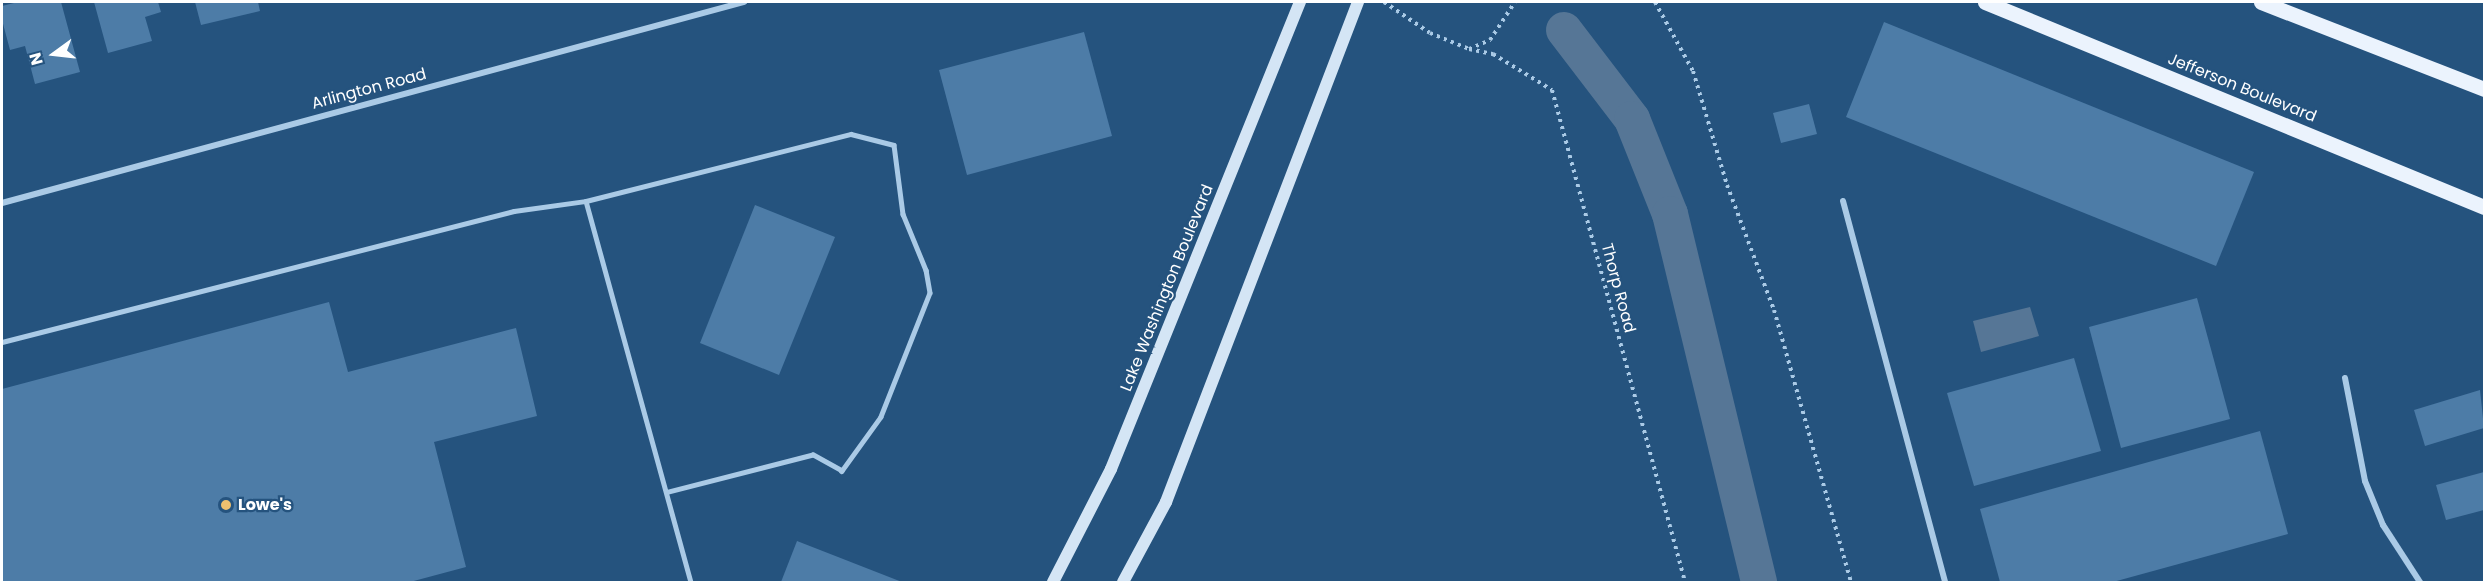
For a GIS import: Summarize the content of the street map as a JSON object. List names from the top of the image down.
{
  "streets": {
    "main road": ["Jefferson Boulevard", "Lake Washington Boulevard"],
    "street": ["Arlington Road"],
    "path": ["Thorp Road"]
  },
  "places": ["Lowe's"],
  "north": "left"
}
